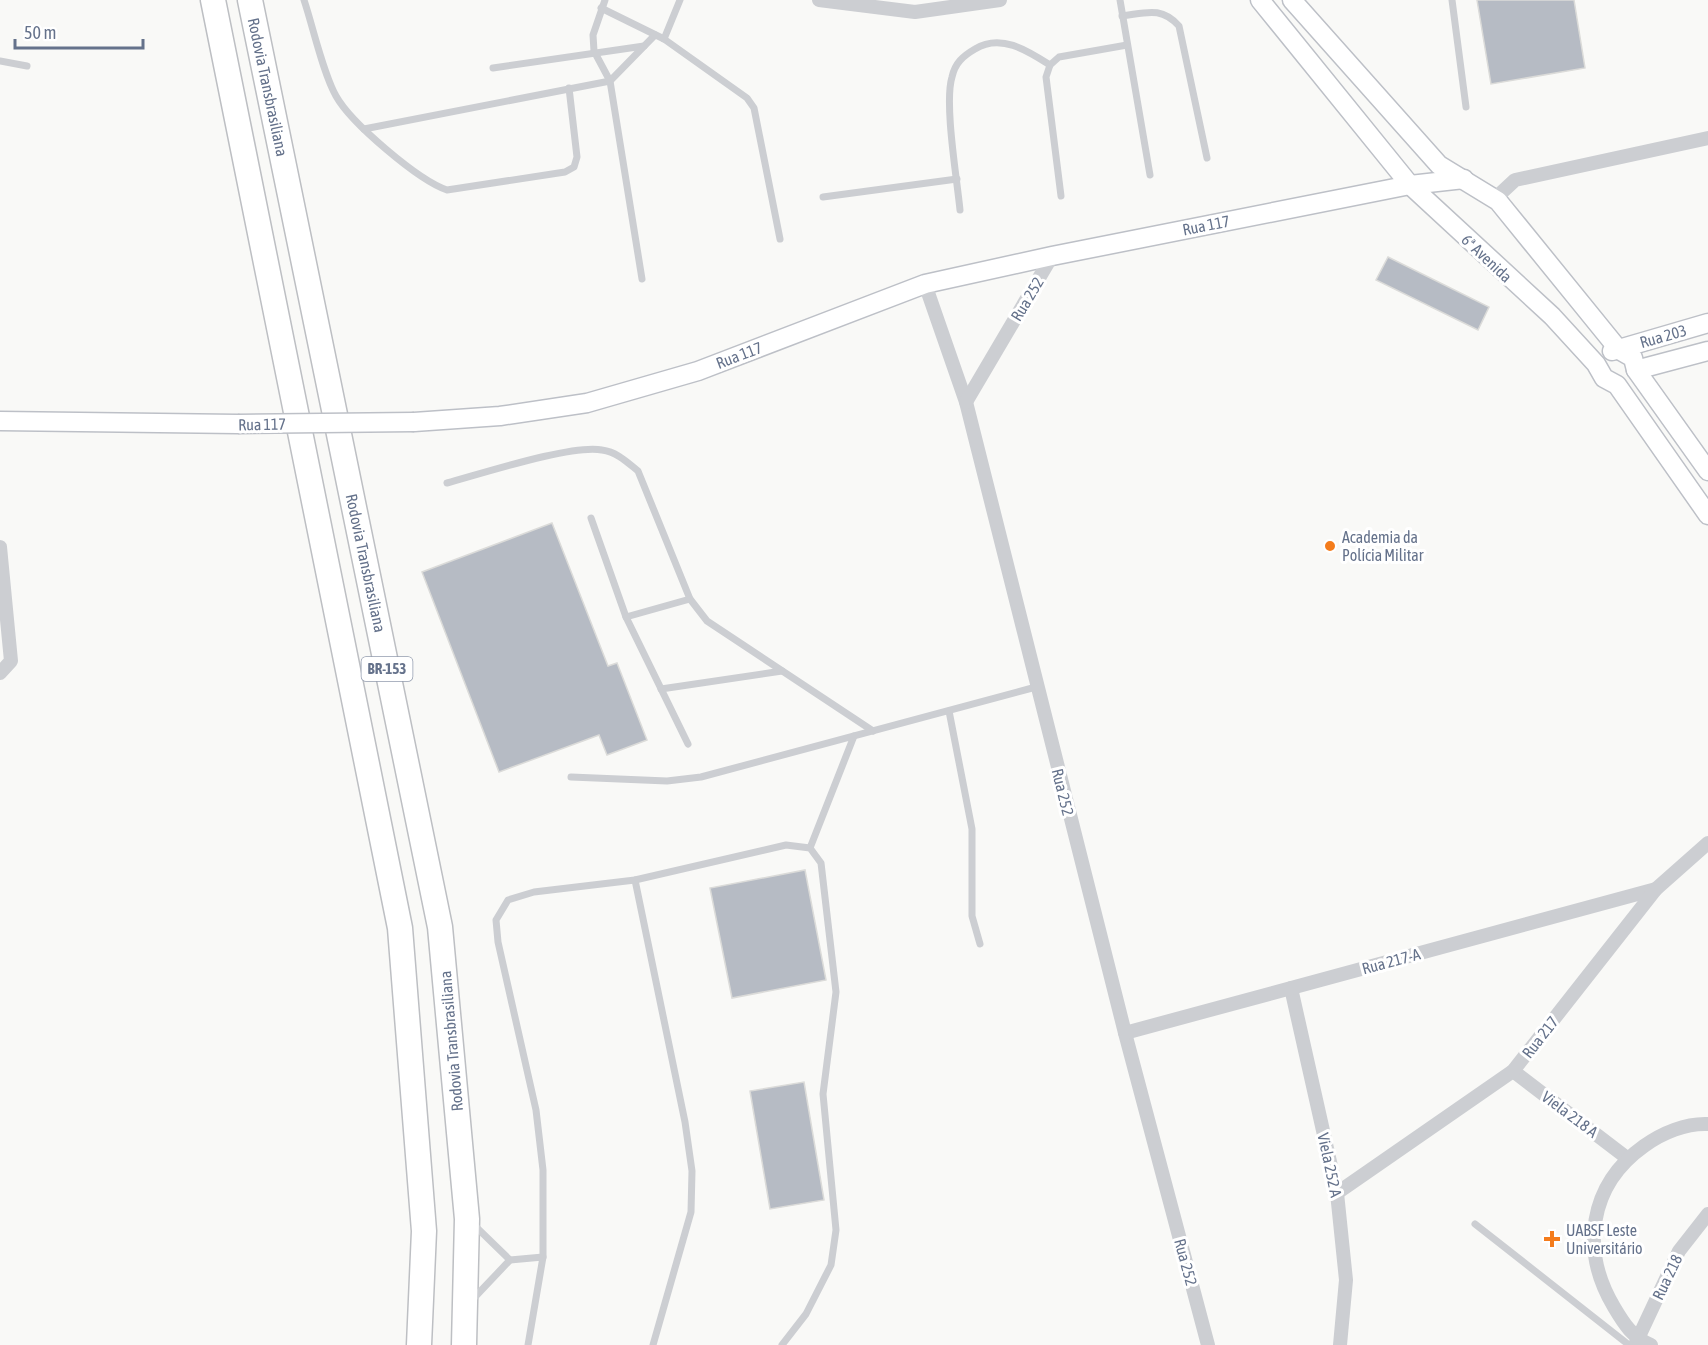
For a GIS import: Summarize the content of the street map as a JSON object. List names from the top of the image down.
{
  "streets": {
    "highway": ["Rodovia Transbrasiliana", "BR-153"],
    "street": [
      "Rua 117",
      "6ª Avenida",
      "Rua 252",
      "Rua 203",
      "Rua 217-A",
      "Rua 217",
      "Viela 218 A",
      "Viela 252 A",
      "Rua 218"
    ]
  },
  "crossings": [
    ["Rua 117", "6ª Avenida"],
    ["Rua 117", "Rua 252"],
    ["6ª Avenida", "Rua 203"],
    ["Rua 252", "Rua 217-A"],
    ["Rua 217-A", "Rua 217"],
    ["Rua 217-A", "Viela 252 A"],
    ["Rua 217", "Viela 218 A"],
    ["Rua 217", "Viela 252 A"]
  ],
  "places": {
    "other": ["Academia da Polícia Militar"],
    "health": ["UABSF Leste Universitário"]
  },
  "scale_bar": "50 m"
}
